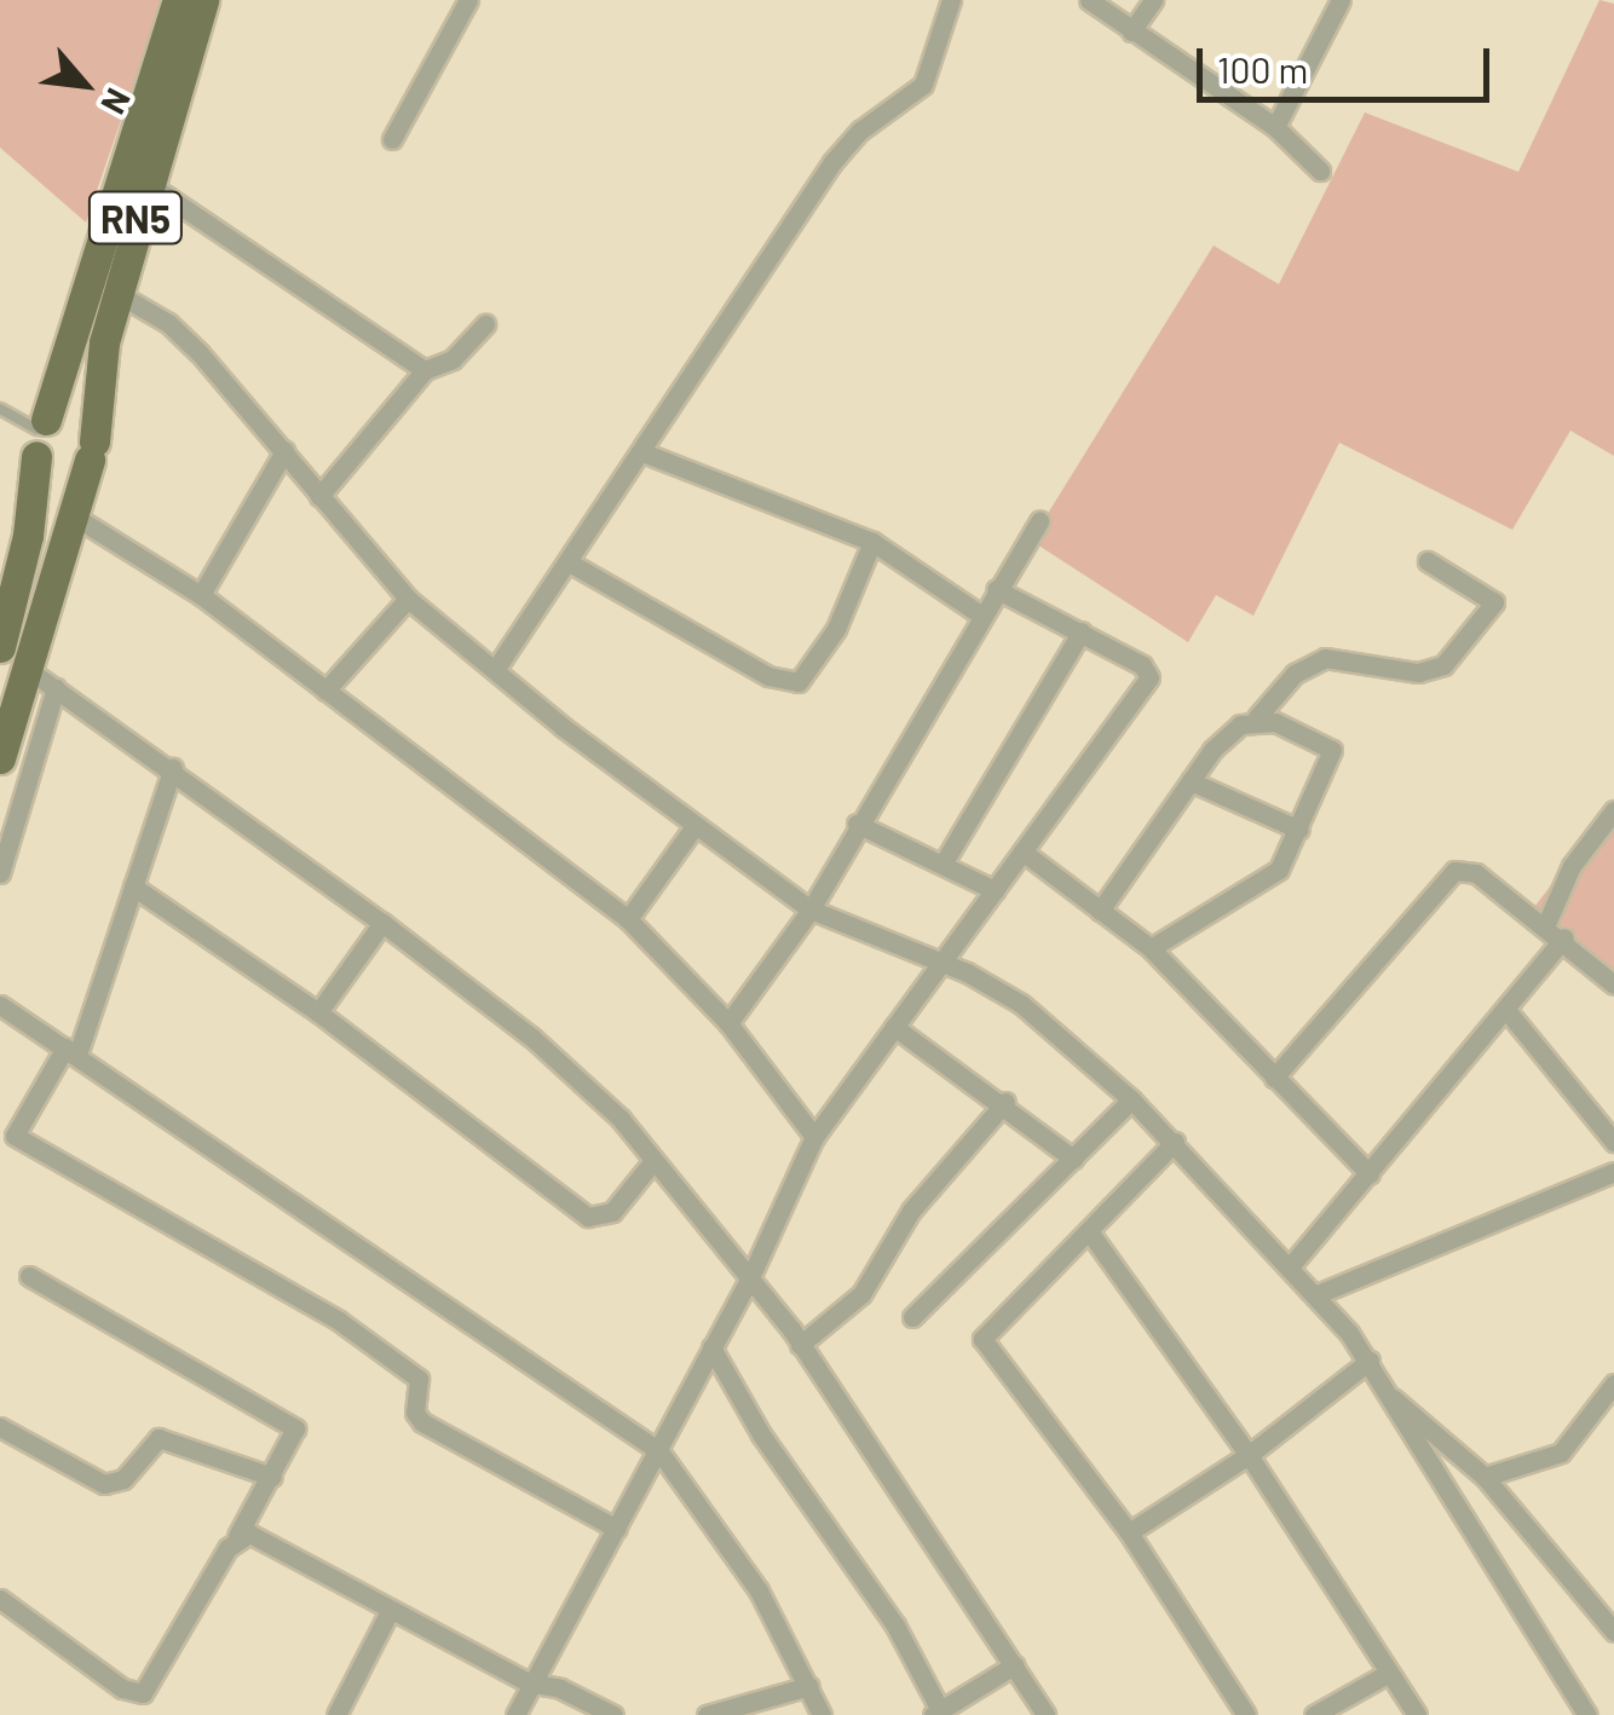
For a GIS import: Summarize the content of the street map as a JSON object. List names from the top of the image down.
{
  "streets": {
    "main road": ["RN5"]
  },
  "scale_bar": "100 m",
  "north": "bottom right"
}
